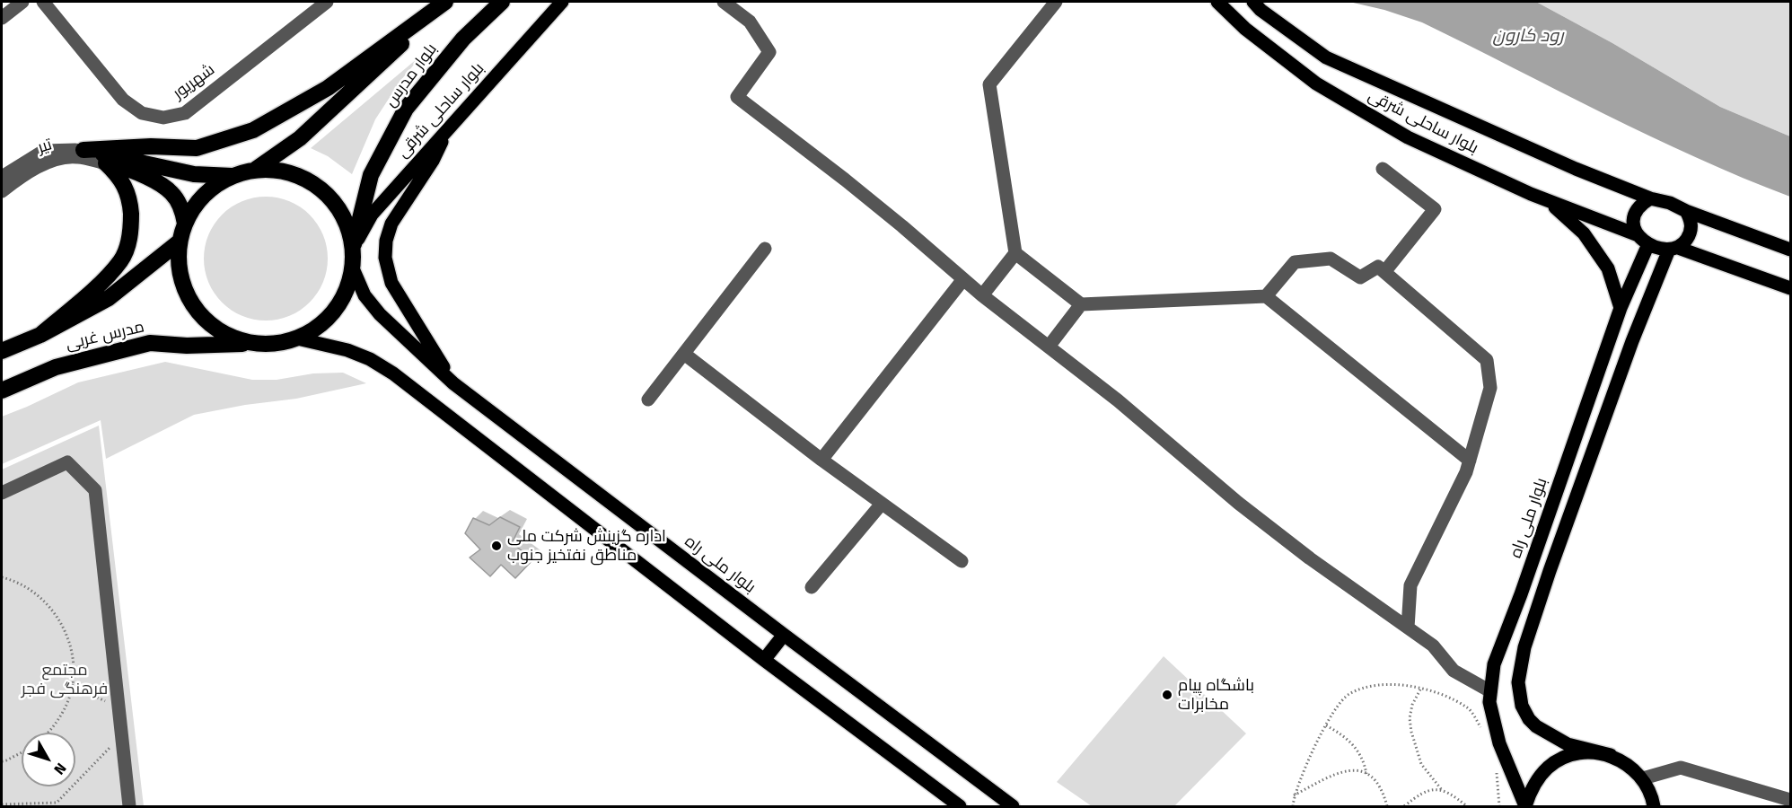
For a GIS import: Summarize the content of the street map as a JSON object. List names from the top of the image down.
{
  "streets": {
    "highway": ["بلوار مدرس", "مدرس غربی"],
    "main road": ["بلوار ساحلی شرقی", "بلوار ملی راه"],
    "street": ["شهریور", "تیر"]
  },
  "crossings": [
    ["بلوار مدرس", "بلوار ساحلی شرقی"],
    ["بلوار مدرس", "مدرس غربی"],
    ["بلوار مدرس", "بلوار ملی راه"],
    ["بلوار ساحلی شرقی", "مدرس غربی"],
    ["بلوار ساحلی شرقی", "بلوار ملی راه"],
    ["مدرس غربی", "بلوار ملی راه"]
  ],
  "water": ["رود کارون"],
  "parks": ["مجتمع فرهنگی فجر"],
  "places": ["اداره گزینش شرکت ملی مناطق نفتخیز جنوب", "باشگاه پیام مخابرات"],
  "north": "bottom right"
}
